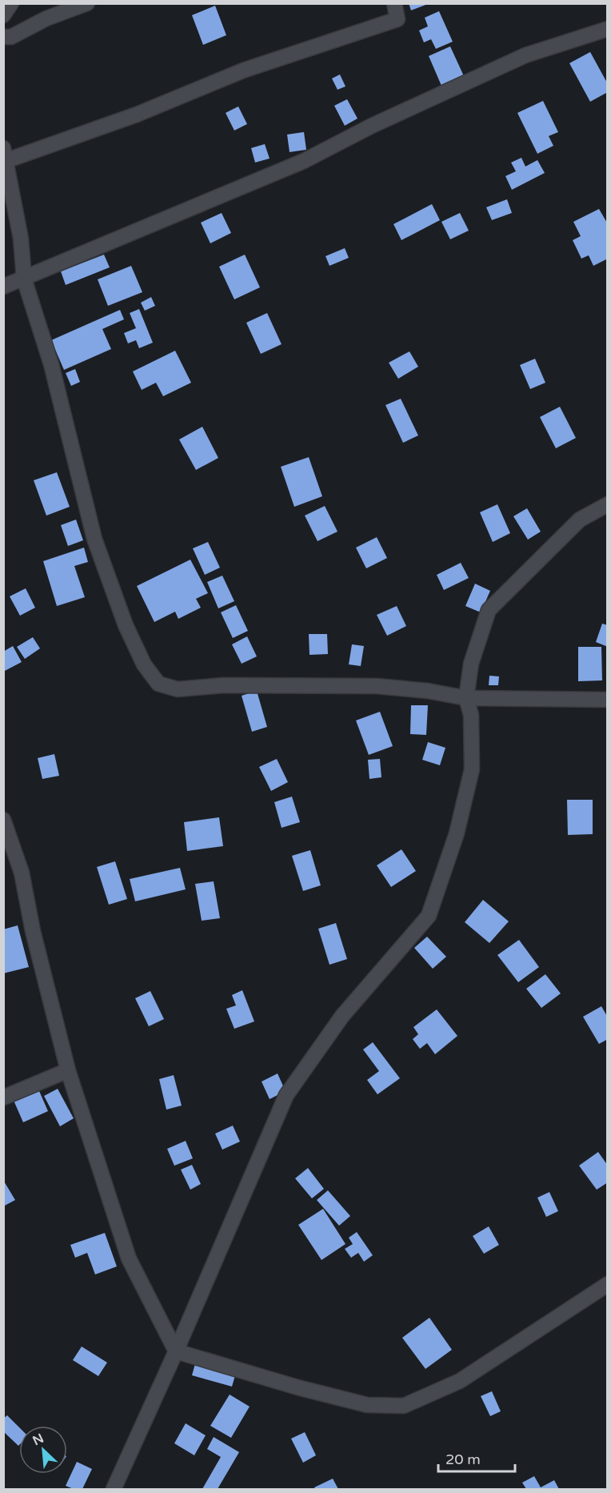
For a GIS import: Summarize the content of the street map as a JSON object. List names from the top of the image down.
{
  "scale_bar": "20 m",
  "north": "top left"
}
